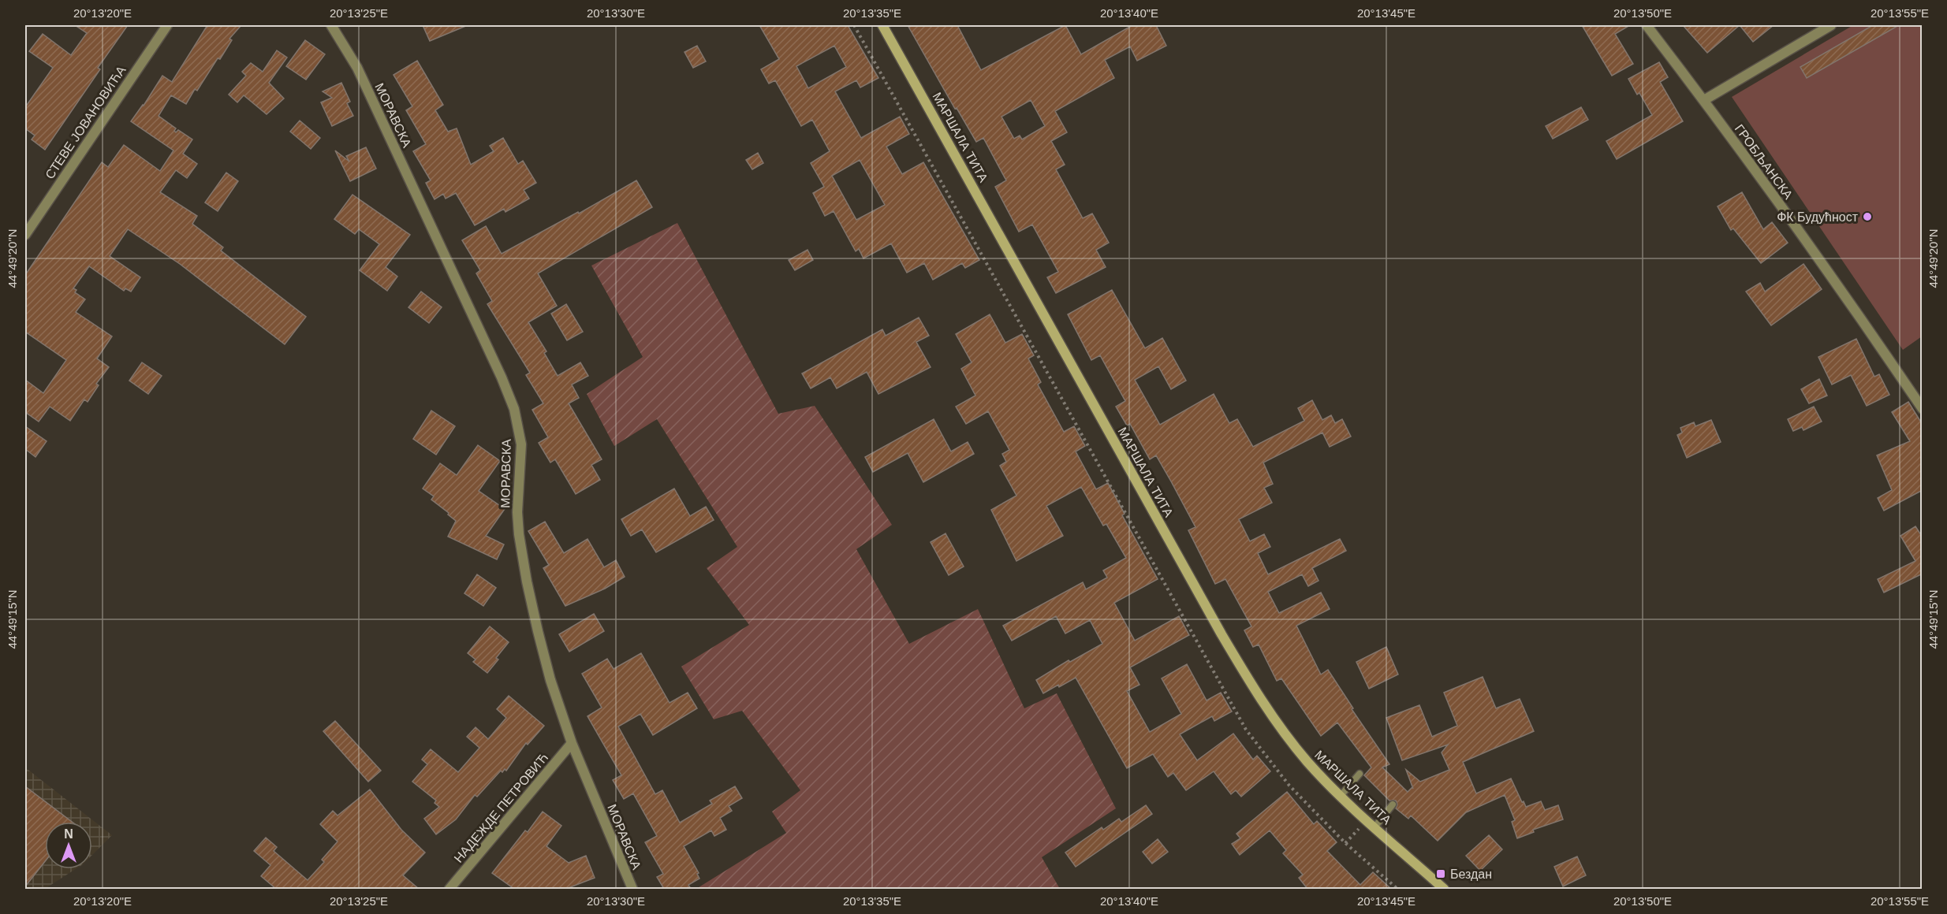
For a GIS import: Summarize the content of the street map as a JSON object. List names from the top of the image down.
{
  "streets": {
    "main road": ["МАРШАЛА ТИТА"],
    "street": [
      "МОРАВСКА",
      "СТЕВЕ ЈОВАНОВИЋА",
      "ГРОБЉАНСКА",
      "НАДЕЖДЕ ПЕТРОВИЋ"
    ]
  },
  "crossings": [
    ["МОРАВСКА", "НАДЕЖДЕ ПЕТРОВИЋ"]
  ],
  "places": {
    "other": ["ФК Будућност"],
    "transit": ["Бездан"]
  },
  "north": "top",
  "coordinates": [
    "20°13'20\"E",
    "20°13'25\"E",
    "20°13'30\"E",
    "20°13'35\"E",
    "20°13'40\"E",
    "20°13'45\"E",
    "20°13'50\"E",
    "20°13'55\"E",
    "44°49'20\"N",
    "44°49'15\"N"
  ]
}
